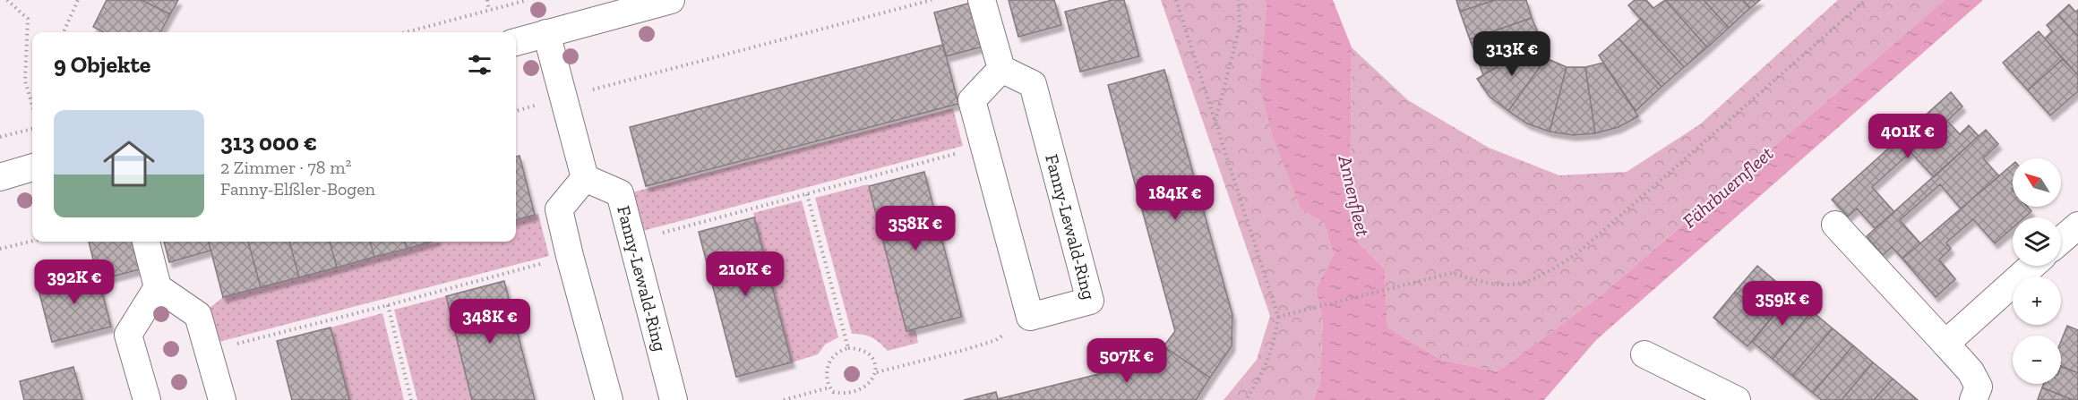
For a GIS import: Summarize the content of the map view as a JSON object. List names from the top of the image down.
{
  "streets": {
    "street": ["Fanny-Lewald-Ring"]
  },
  "water": ["Fährbuernfleet", "Annenfleet"],
  "north": "top left",
  "page": {
    "price": [
      "313K €",
      "401K €",
      "184K €",
      "358K €",
      "210K €",
      "392K €",
      "359K €",
      "348K €",
      "507K €"
    ],
    "heading": "9 Objekte",
    "list": [
      {
        "name": "313 000 €",
        "note": "2 Zimmer · 78 m² · Fanny-Elßler-Bogen"
      }
    ],
    "map_buttons": ["+", "−"]
  }
}
